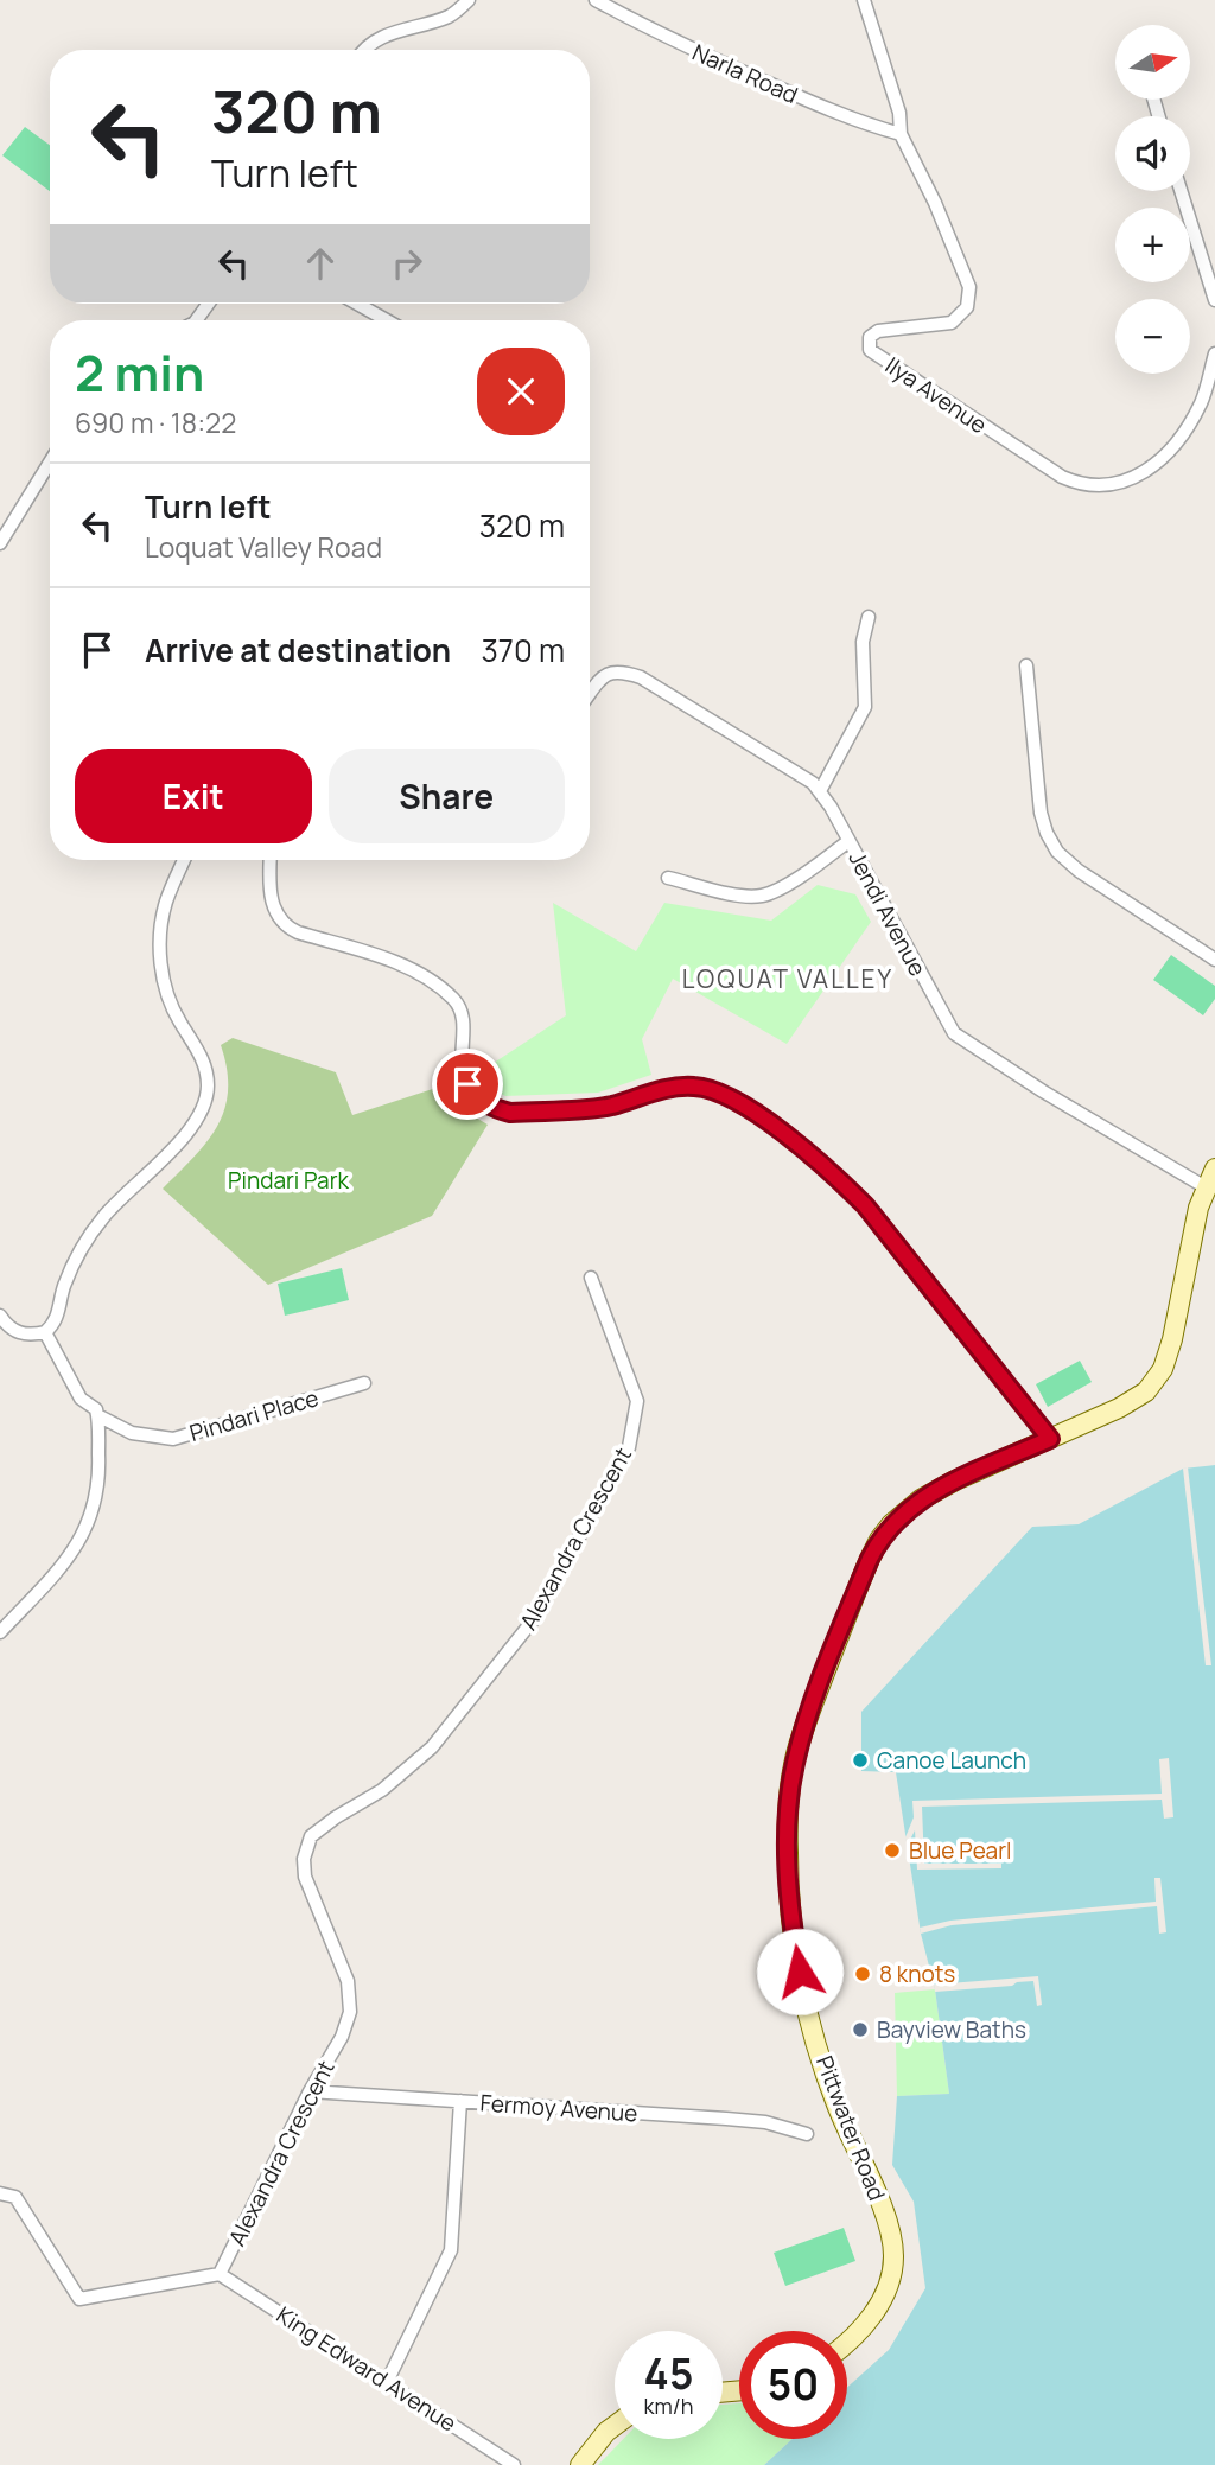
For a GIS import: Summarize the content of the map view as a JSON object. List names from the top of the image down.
{
  "streets": {
    "main road": ["Pittwater Road"],
    "street": [
      "Narla Road",
      "Ilya Avenue",
      "Jendi Avenue",
      "Pindari Place",
      "Alexandra Crescent",
      "Fermoy Avenue",
      "King Edward Avenue"
    ]
  },
  "crossings": [
    ["Narla Road", "Ilya Avenue"],
    ["Jendi Avenue", "Pittwater Road"],
    ["Alexandra Crescent", "Fermoy Avenue"],
    ["Alexandra Crescent", "King Edward Avenue"]
  ],
  "districts": ["LOQUAT VALLEY"],
  "parks": ["Pindari Park"],
  "places": [
    "Canoe Launch",
    "Blue Pearl",
    "8 knots",
    "Bayview Baths"
  ],
  "north": "right",
  "page": {
    "map_buttons": ["+", "−"],
    "turn": ["320 m", "Turn left"],
    "heading": ["2 min", "690 m · 18:22"],
    "list": [
      {
        "name": "Turn left",
        "note": "Loquat Valley Road",
        "value": "320 m"
      },
      {
        "name": "Arrive at destination",
        "value": "370 m"
      }
    ],
    "buttons": ["Exit", "Share"],
    "speed": "45 km/h",
    "limit": "50"
  }
}
